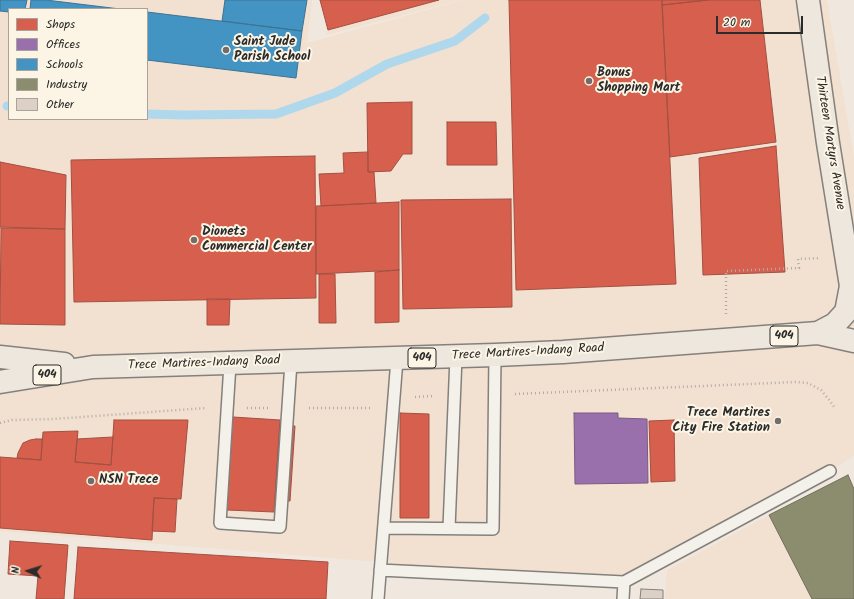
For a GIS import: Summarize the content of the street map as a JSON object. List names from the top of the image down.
{
  "streets": {
    "main road": ["Thirteen Martyrs Avenue", "404", "Trece Martires-Indang Road"]
  },
  "crossings": [
    ["Thirteen Martyrs Avenue", "Trece Martires-Indang Road"]
  ],
  "places": [
    "Saint Jude Parish School",
    "Bonus Shopping Mart",
    "Dionets Commercial Center",
    "Trece Martires City Fire Station",
    "NSN Trece"
  ],
  "legend": [
    "Shops",
    "Offices",
    "Schools",
    "Industry",
    "Other"
  ],
  "scale_bar": "20 m",
  "north": "left"
}
